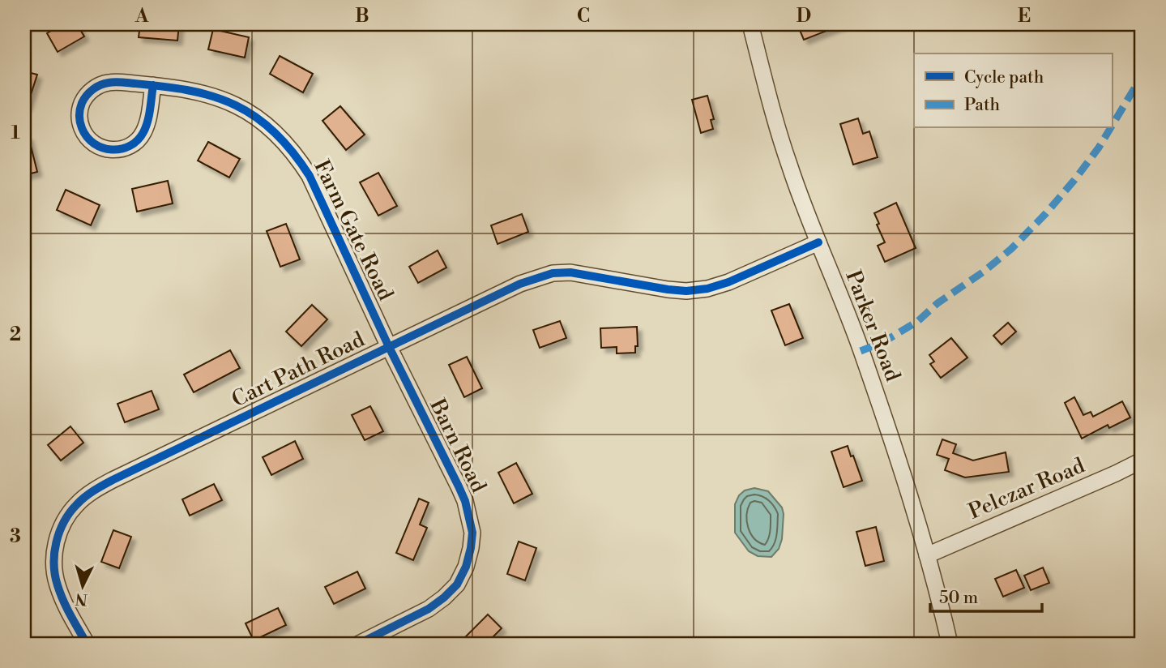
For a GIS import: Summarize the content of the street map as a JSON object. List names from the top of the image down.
{
  "streets": {
    "street": [
      "Farm Gate Road",
      "Parker Road",
      "Cart Path Road",
      "Barn Road",
      "Pelczar Road"
    ]
  },
  "crossings": [
    ["Farm Gate Road", "Cart Path Road"],
    ["Farm Gate Road", "Barn Road"],
    ["Parker Road", "Cart Path Road"],
    ["Parker Road", "Pelczar Road"],
    ["Cart Path Road", "Barn Road"]
  ],
  "legend": ["Cycle path", "Path"],
  "scale_bar": "50 m",
  "north": "bottom",
  "grid": {
    "columns": [
      "A",
      "B",
      "C",
      "D",
      "E"
    ],
    "rows": ["1", "2", "3"]
  }
}
